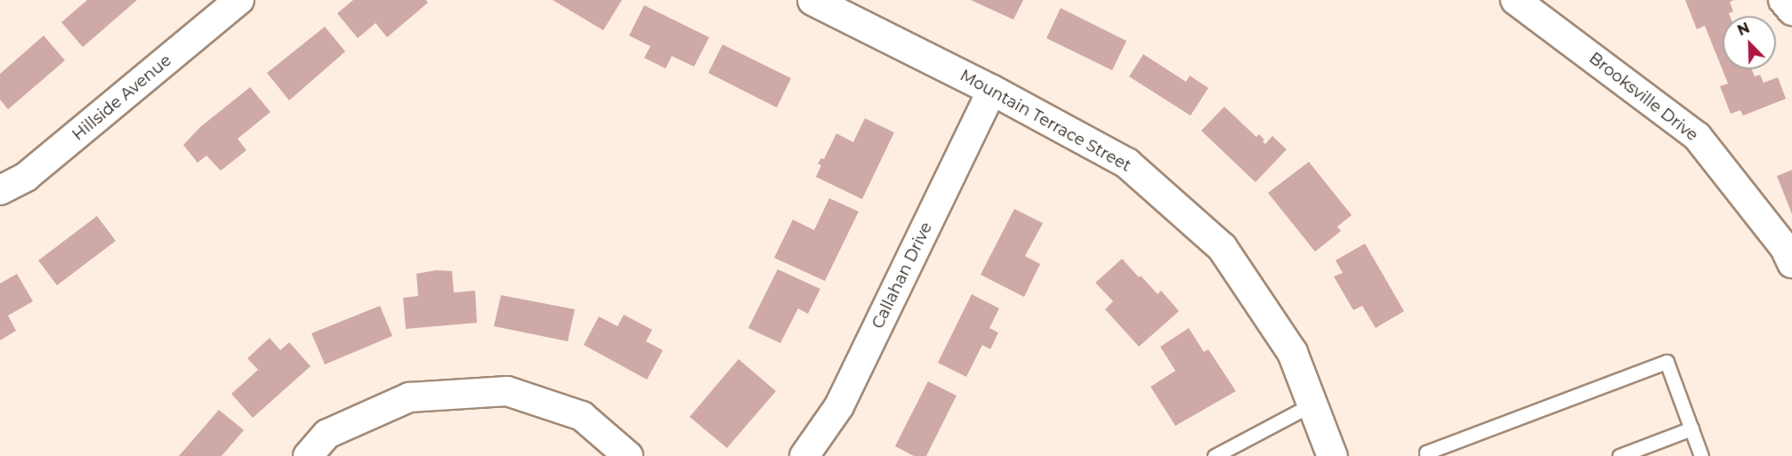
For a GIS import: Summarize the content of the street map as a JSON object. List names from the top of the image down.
{
  "streets": {
    "street": [
      "Brooksville Drive",
      "Hillside Avenue",
      "Mountain Terrace Street",
      "Callahan Drive"
    ]
  },
  "crossings": [
    ["Mountain Terrace Street", "Callahan Drive"]
  ],
  "north": "top left"
}
